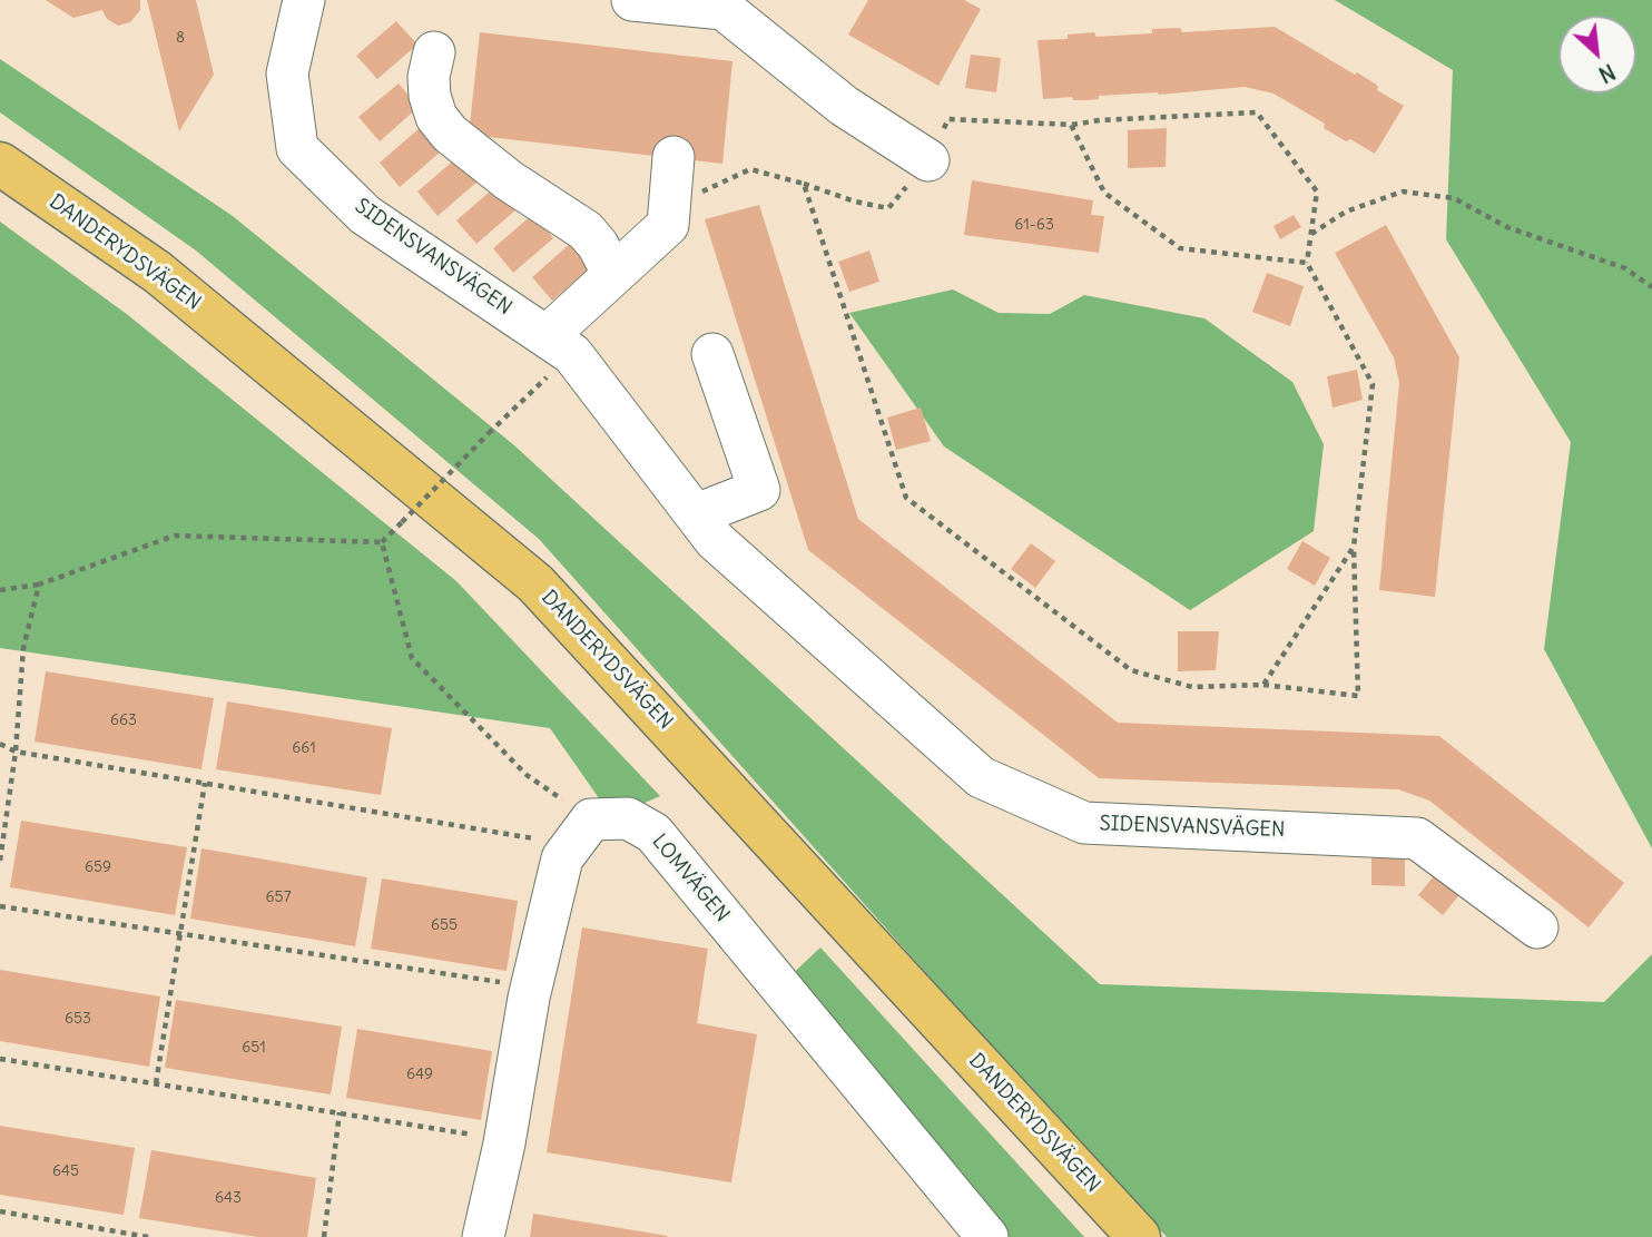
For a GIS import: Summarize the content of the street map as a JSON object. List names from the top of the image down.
{
  "streets": {
    "main road": ["DANDERYDSVÄGEN"],
    "street": ["SIDENSVANSVÄGEN", "LOMVÄGEN"]
  },
  "house_numbers": [
    "8",
    "61-63",
    "663",
    "661",
    "659",
    "657",
    "655",
    "653",
    "651",
    "649",
    "645",
    "643"
  ],
  "north": "bottom right"
}
